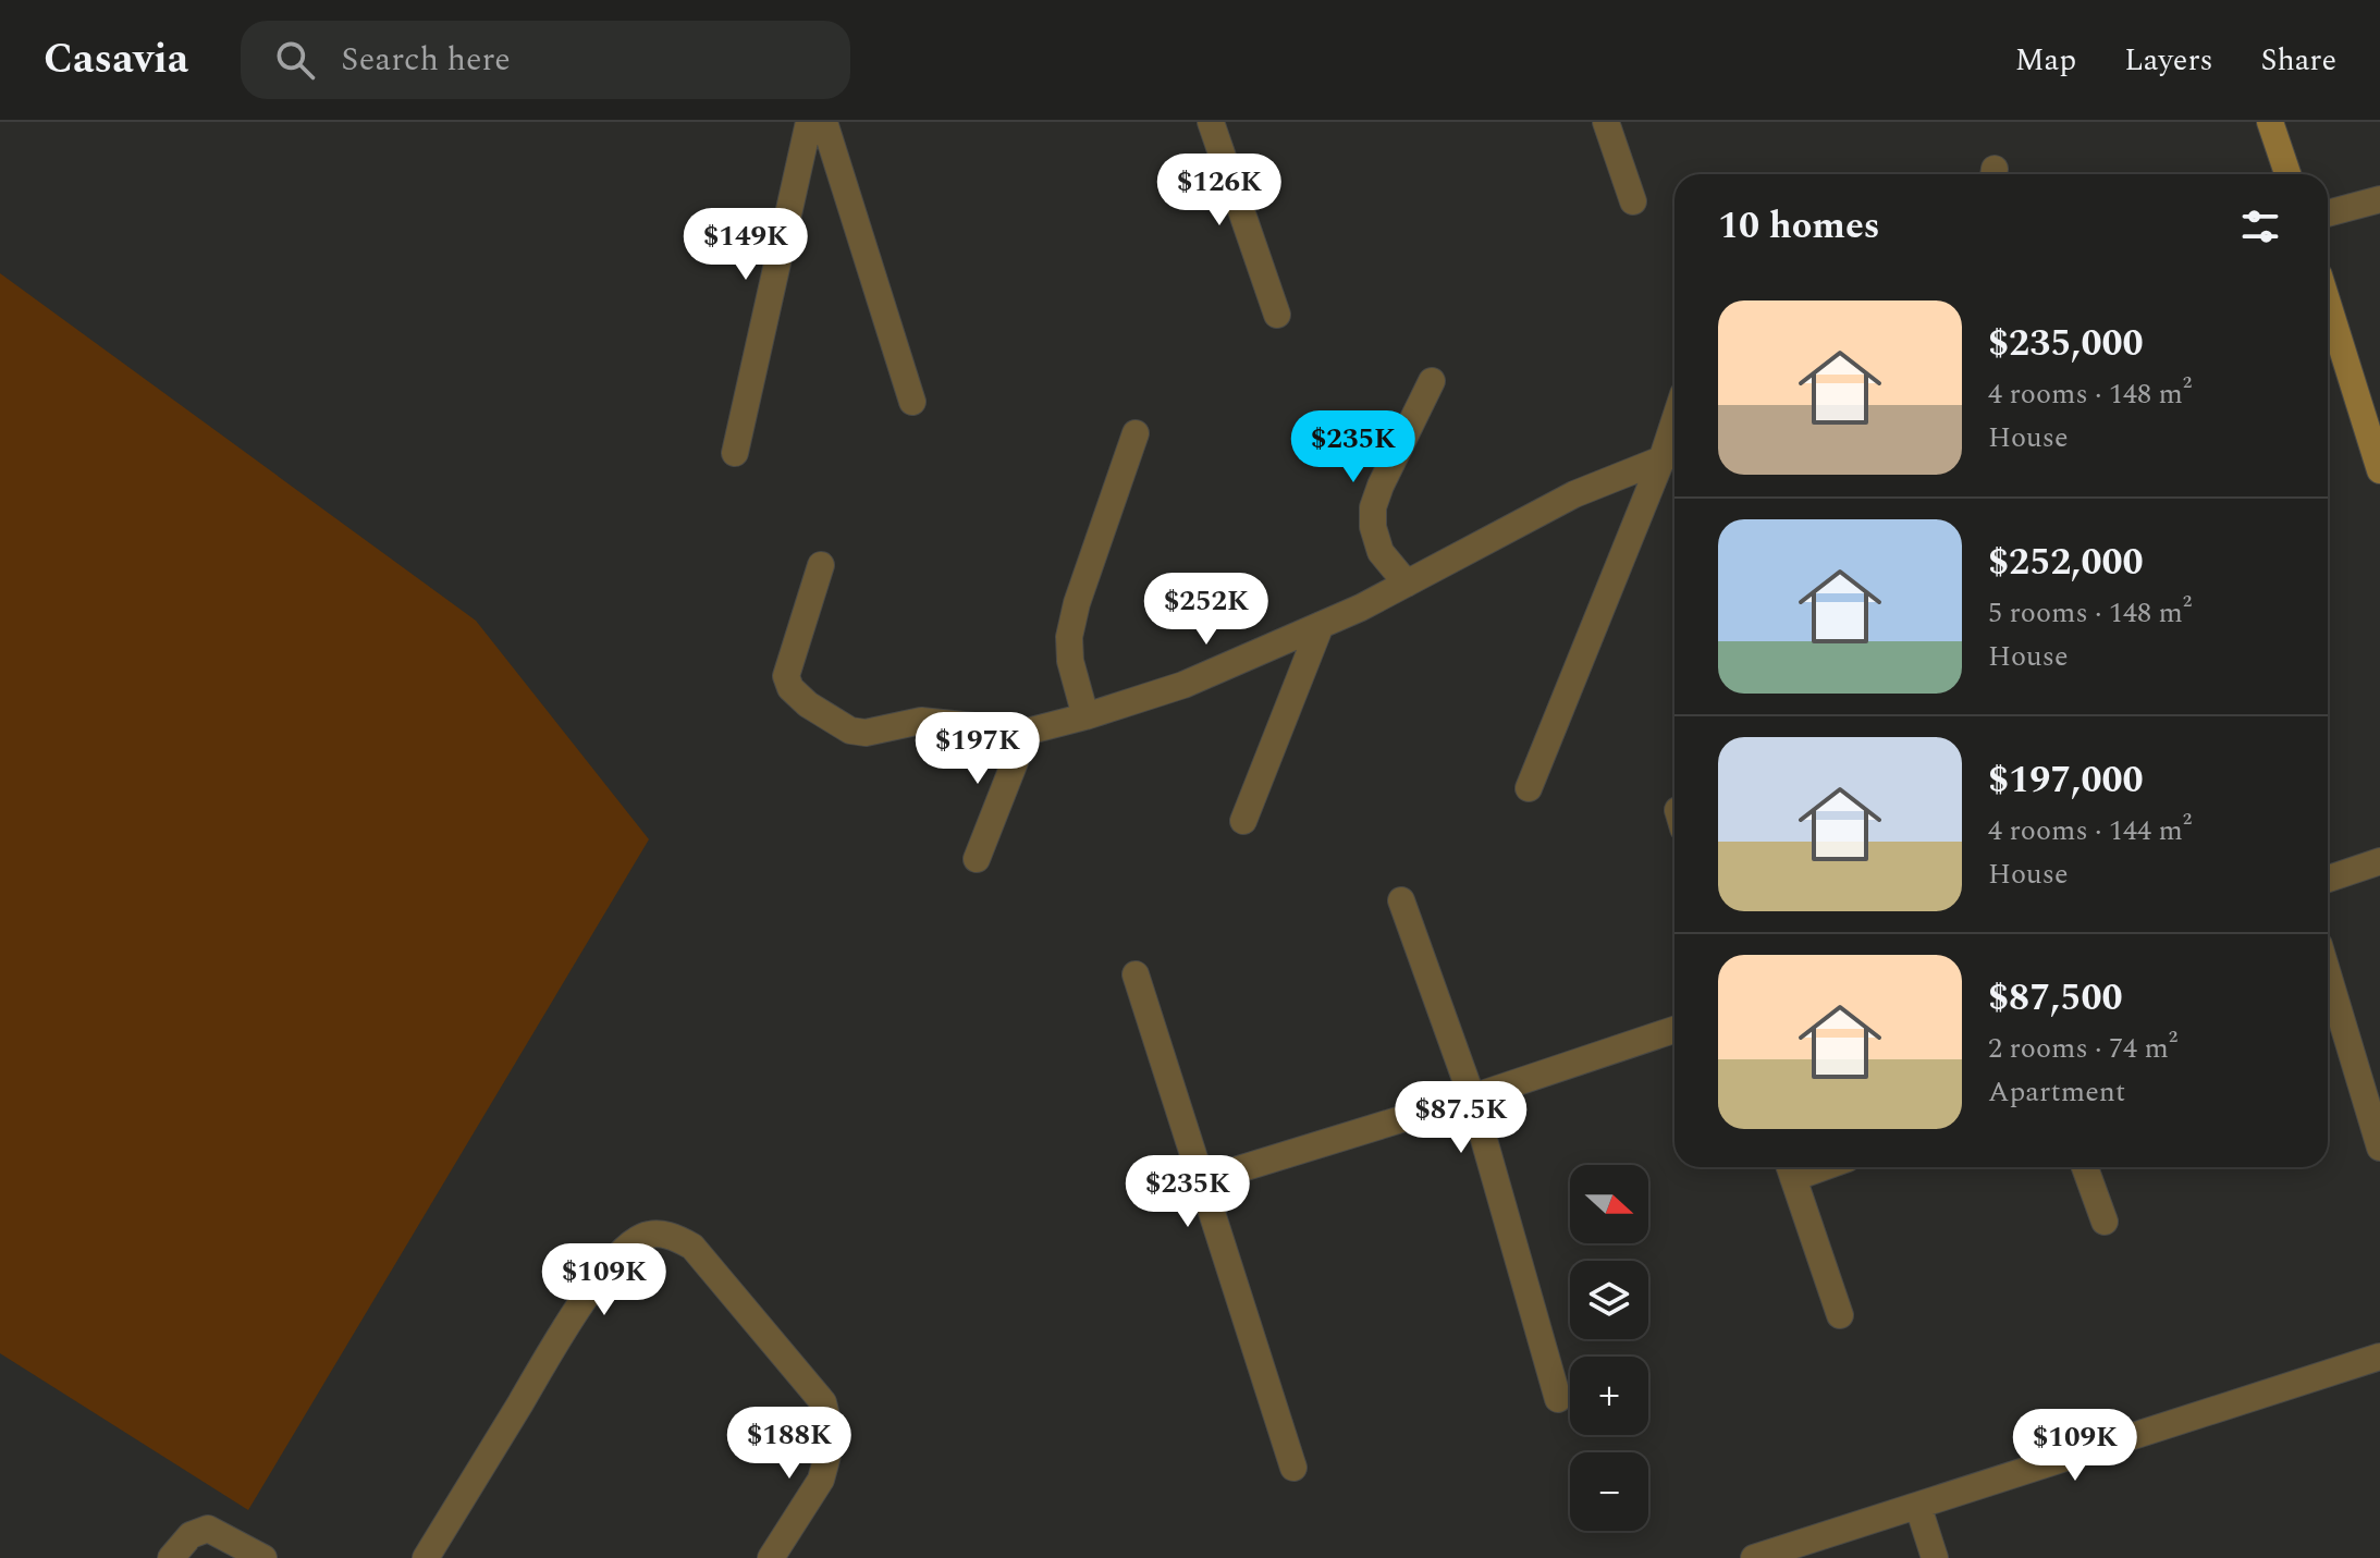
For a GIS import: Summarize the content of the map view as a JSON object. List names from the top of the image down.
{
  "north": "right",
  "page": {
    "header": "Casavia",
    "search": "Search here",
    "nav": ["Map", "Layers", "Share"],
    "price": [
      "$126K",
      "$149K",
      "$235K",
      "$252K",
      "$197K",
      "$87.5K",
      "$235K",
      "$109K",
      "$188K",
      "$109K"
    ],
    "heading": "10 homes",
    "list": [
      {
        "name": "$235,000",
        "note": "4 rooms · 148 m² · House"
      },
      {
        "name": "$252,000",
        "note": "5 rooms · 148 m² · House"
      },
      {
        "name": "$197,000",
        "note": "4 rooms · 144 m² · House"
      },
      {
        "name": "$87,500",
        "note": "2 rooms · 74 m² · Apartment"
      }
    ],
    "map_buttons": ["+", "−"]
  }
}
